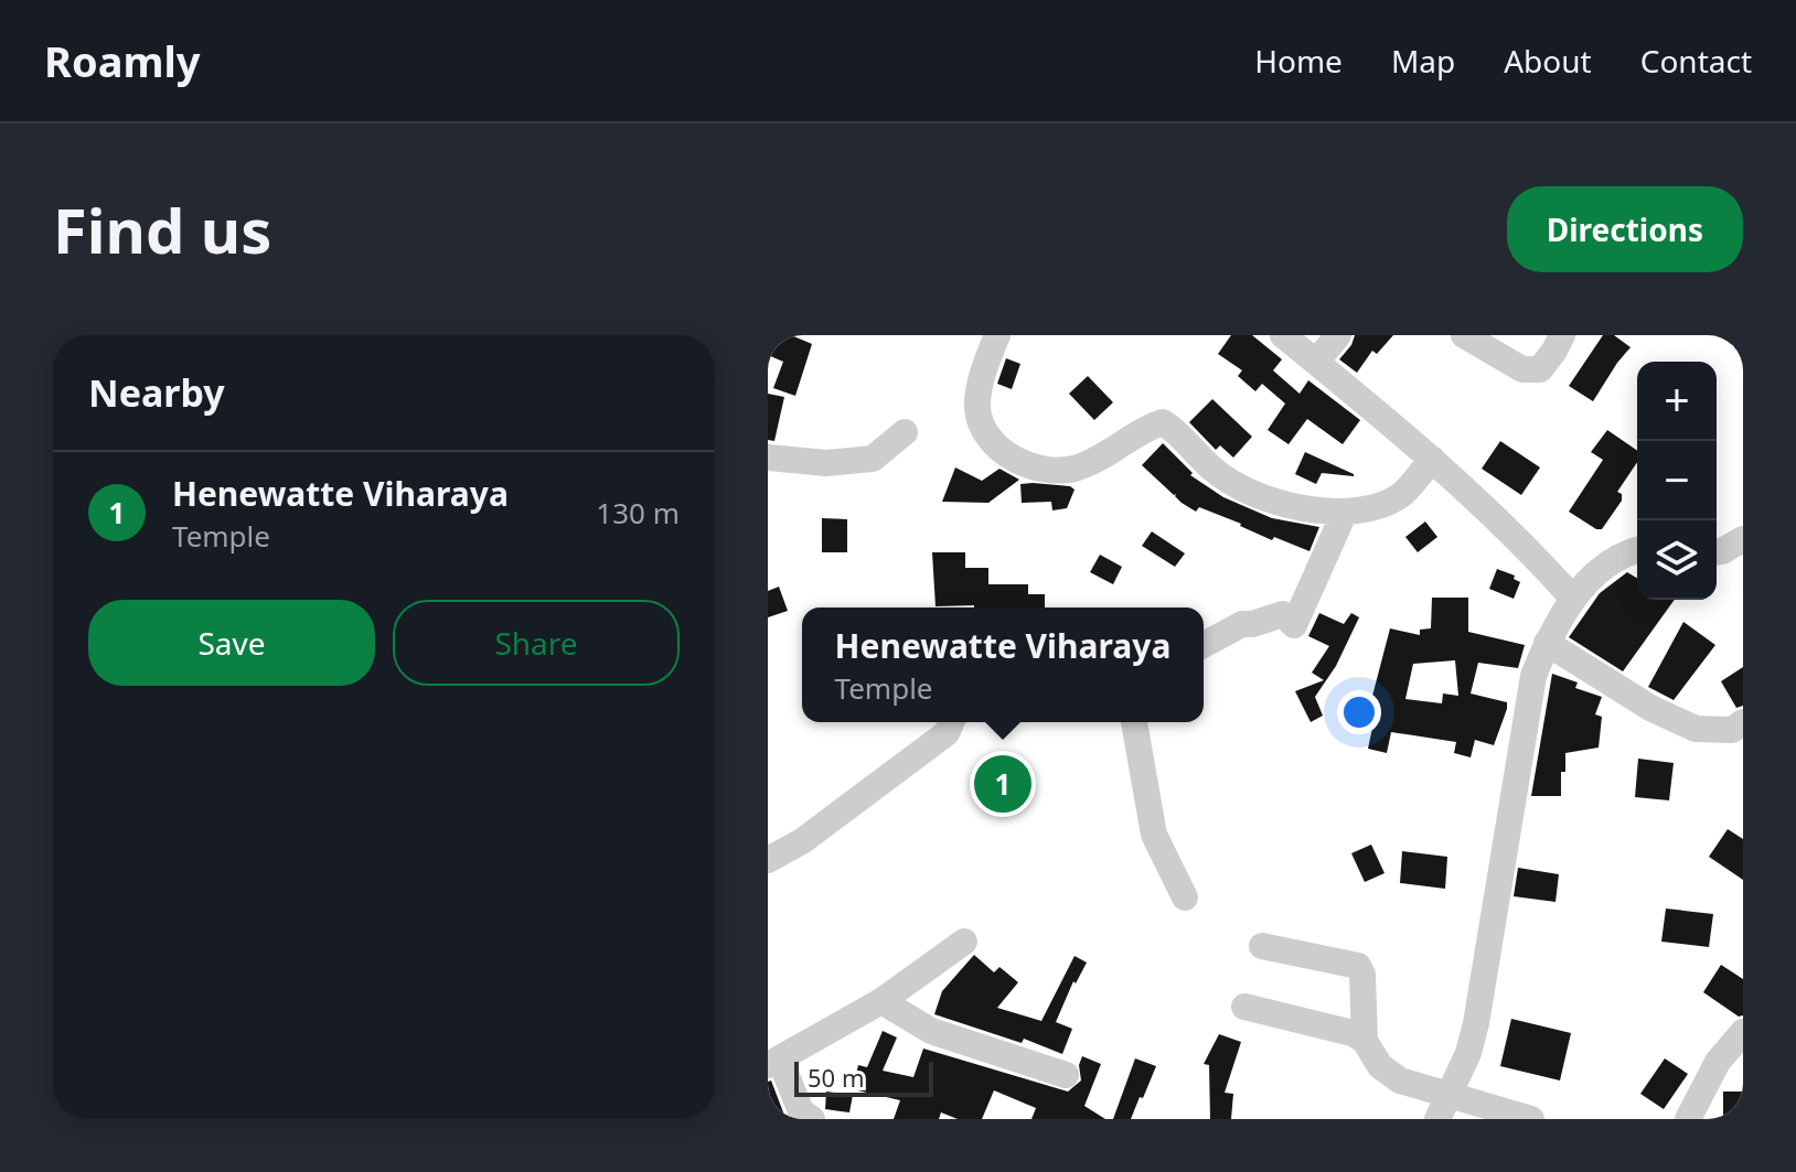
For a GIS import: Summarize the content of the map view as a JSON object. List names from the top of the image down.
{
  "scale_bar": "50 m",
  "page": {
    "header": "Roamly",
    "nav": [
      "Home",
      "Map",
      "About",
      "Contact"
    ],
    "buttons": [
      "Directions",
      ["Save", "Share"]
    ],
    "title": "Find us",
    "heading": "Nearby",
    "map_buttons": ["+", "−"],
    "list": [
      {
        "mark": "1",
        "name": "Henewatte Viharaya",
        "note": "Temple",
        "value": "130 m"
      }
    ],
    "popup": ["Henewatte Viharaya", "Temple"],
    "pins": "1",
    "scale": "50 m"
  }
}
